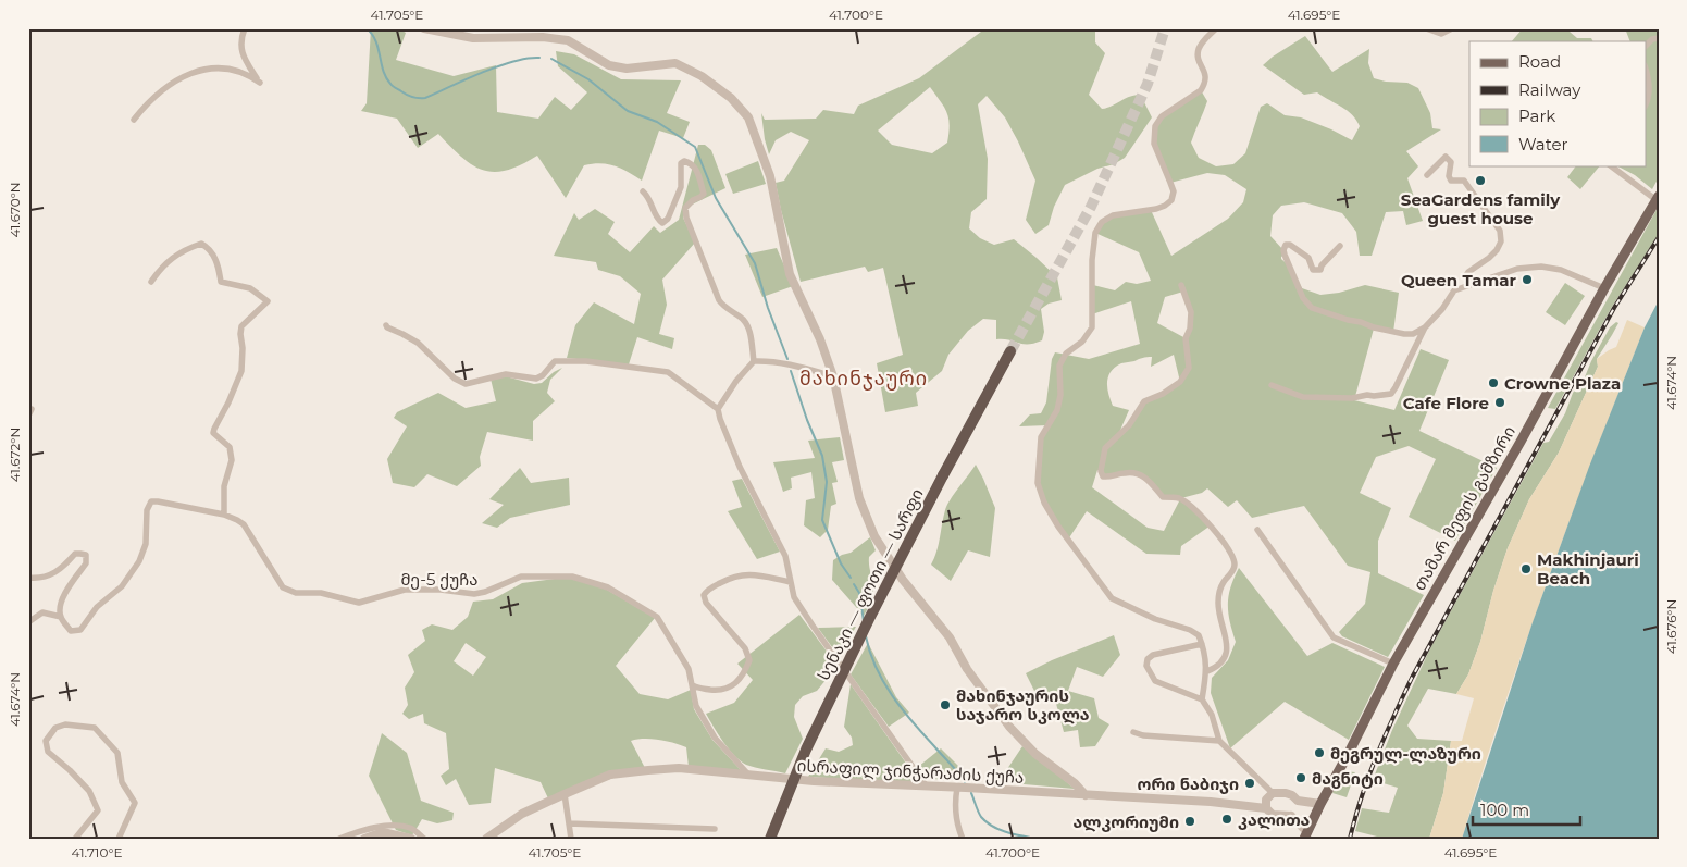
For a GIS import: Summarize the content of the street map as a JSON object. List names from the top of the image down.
{
  "streets": {
    "highway": ["სენაკი — ფოთი — სარფი"],
    "main road": ["თამარ მეფის გამზირი"],
    "street": ["მე-5 ქუჩა", "ისრაფილ ჯინჭარაძის ქუჩა"]
  },
  "crossings": [
    ["თამარ მეფის გამზირი", "ისრაფილ ჯინჭარაძის ქუჩა"],
    ["მე-5 ქუჩა", "ისრაფილ ჯინჭარაძის ქუჩა"]
  ],
  "districts": ["მახინჯაური"],
  "places": [
    "SeaGardens family guest house",
    "Queen Tamar",
    "Crowne Plaza",
    "Cafe Flore",
    "Makhinjauri Beach",
    "მახინჯაურის საჯარო სკოლა",
    "მეგრულ-ლაზური",
    "მაგნიტი",
    "ორი ნაბიჯი",
    "კალითა",
    "ალკორიუმი"
  ],
  "legend": [
    "Road",
    "Railway",
    "Park",
    "Water"
  ],
  "scale_bar": "100 m",
  "coordinates": [
    "41.705°E",
    "41.700°E",
    "41.695°E",
    "41.670°N",
    "41.674°N",
    "41.672°N",
    "41.676°N",
    "41.710°E"
  ]
}
